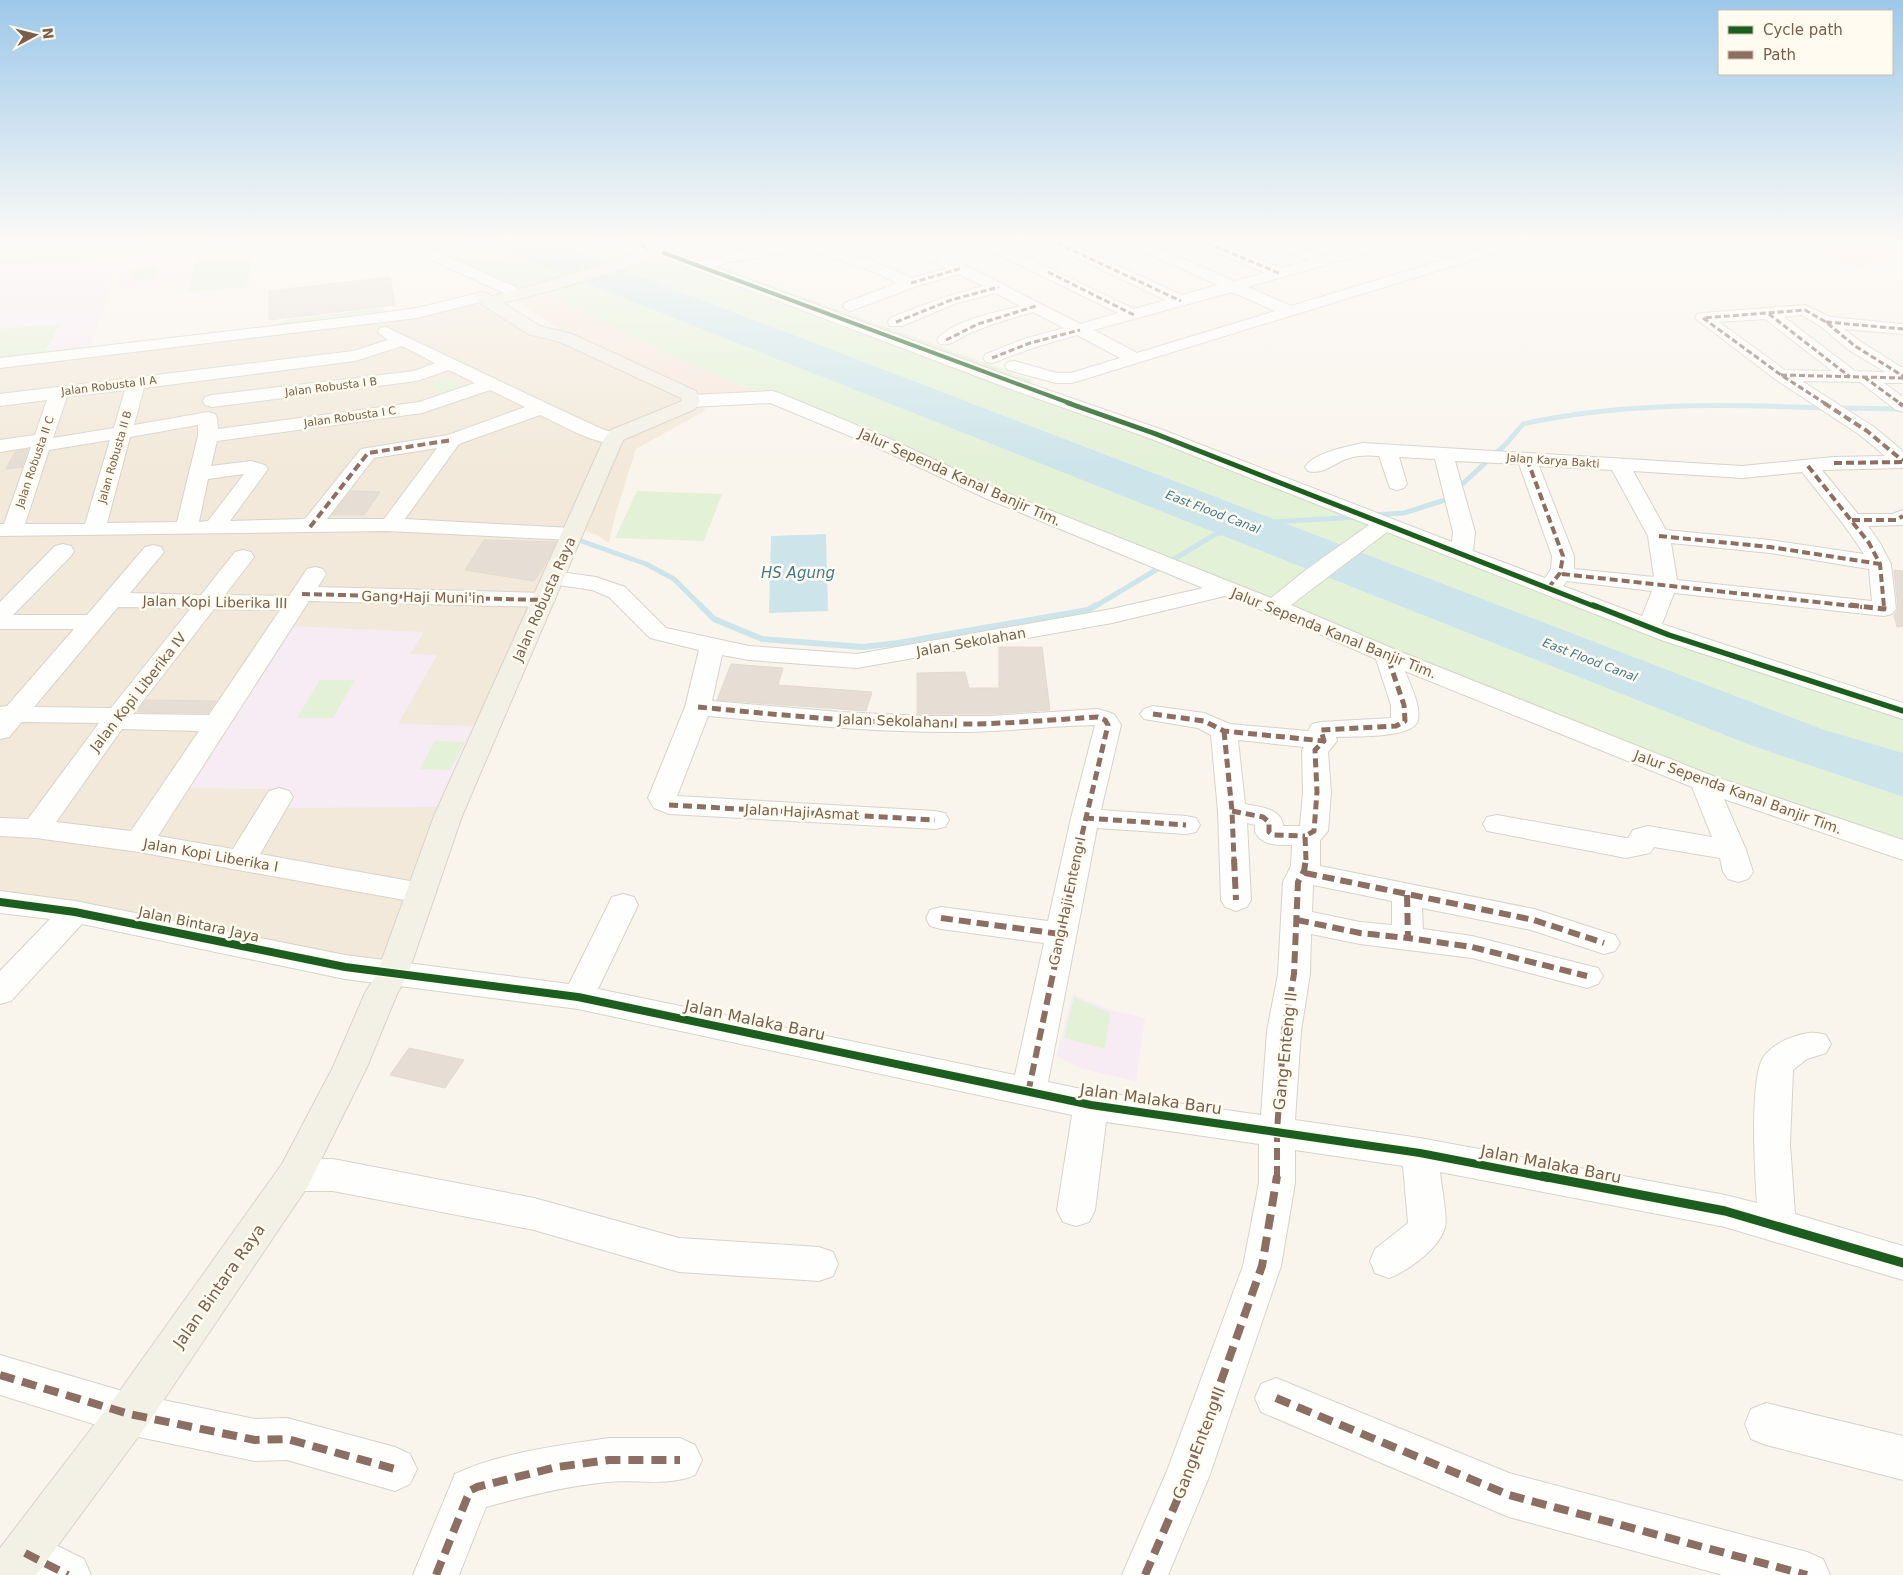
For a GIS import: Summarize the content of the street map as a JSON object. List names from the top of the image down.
{
  "streets": {
    "main road": ["Jalan Robusta Raya", "Jalan Bintara Raya"],
    "street": [
      "Jalan Robusta II A",
      "Jalan Robusta I B",
      "Jalan Robusta I C",
      "Jalan Robusta II B",
      "Jalan Karya Bakti",
      "Jalan Robusta II C",
      "Jalur Sependa Kanal Banjir Tim.",
      "Gang Haji Muni'in",
      "Jalan Kopi Liberika III",
      "Jalan Sekolahan",
      "Jalan Kopi Liberika IV",
      "Jalan Sekolahan I",
      "Jalan Haji Asmat",
      "Jalan Kopi Liberika I",
      "Gang Haji Enteng I",
      "Jalan Bintara Jaya",
      "Jalan Malaka Baru",
      "Gang Enteng II"
    ]
  },
  "crossings": [
    ["Jalan Robusta II A", "Jalan Robusta II B"],
    ["Jalan Robusta II A", "Jalan Robusta II C"],
    ["Jalan Robusta I B", "Jalan Robusta I C"],
    ["Jalur Sependa Kanal Banjir Tim.", "Jalan Sekolahan"],
    ["Gang Haji Muni'in", "Jalan Robusta Raya"],
    ["Gang Haji Muni'in", "Jalan Kopi Liberika III"],
    ["Gang Haji Muni'in", "Jalan Sekolahan"],
    ["Jalan Robusta Raya", "Jalan Sekolahan"],
    ["Jalan Robusta Raya", "Jalan Kopi Liberika I"],
    ["Jalan Robusta Raya", "Jalan Bintara Jaya"],
    ["Jalan Robusta Raya", "Jalan Malaka Baru"],
    ["Jalan Robusta Raya", "Jalan Bintara Raya"],
    ["Jalan Kopi Liberika III", "Jalan Kopi Liberika IV"],
    ["Jalan Kopi Liberika III", "Jalan Kopi Liberika I"],
    ["Jalan Kopi Liberika IV", "Jalan Kopi Liberika I"],
    ["Jalan Sekolahan I", "Jalan Haji Asmat"],
    ["Jalan Sekolahan I", "Gang Haji Enteng I"],
    ["Gang Haji Enteng I", "Jalan Malaka Baru"],
    ["Jalan Bintara Jaya", "Jalan Malaka Baru"],
    ["Jalan Bintara Jaya", "Jalan Bintara Raya"],
    ["Jalan Malaka Baru", "Gang Enteng II"],
    ["Jalan Malaka Baru", "Jalan Bintara Raya"]
  ],
  "water": ["East Flood Canal", "HS Agung"],
  "legend": ["Cycle path", "Path"],
  "north": "right"
}
